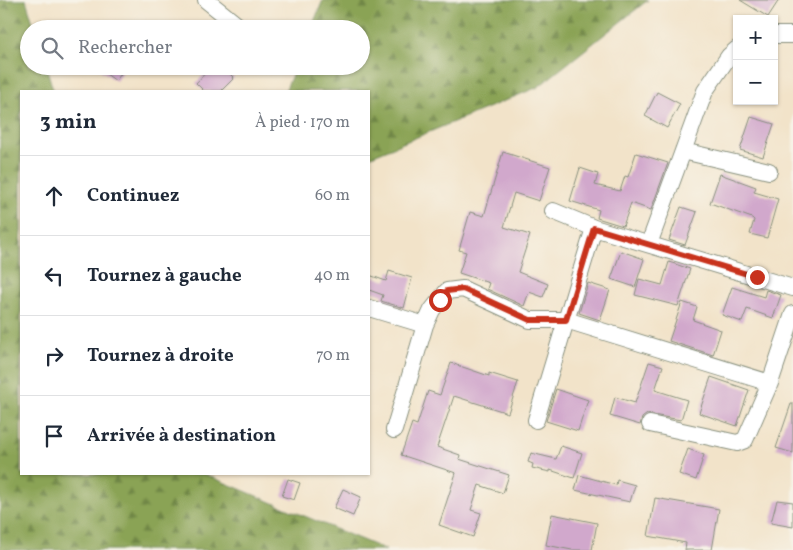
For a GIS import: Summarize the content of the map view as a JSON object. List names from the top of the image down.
{
  "page": {
    "map_buttons": ["+", "−"],
    "search": "Rechercher",
    "heading": ["3 min", "À pied · 170 m"],
    "list": [
      ["Continuez", "60 m"],
      ["Tournez à gauche", "40 m"],
      ["Tournez à droite", "70 m"],
      "Arrivée à destination"
    ]
  }
}
